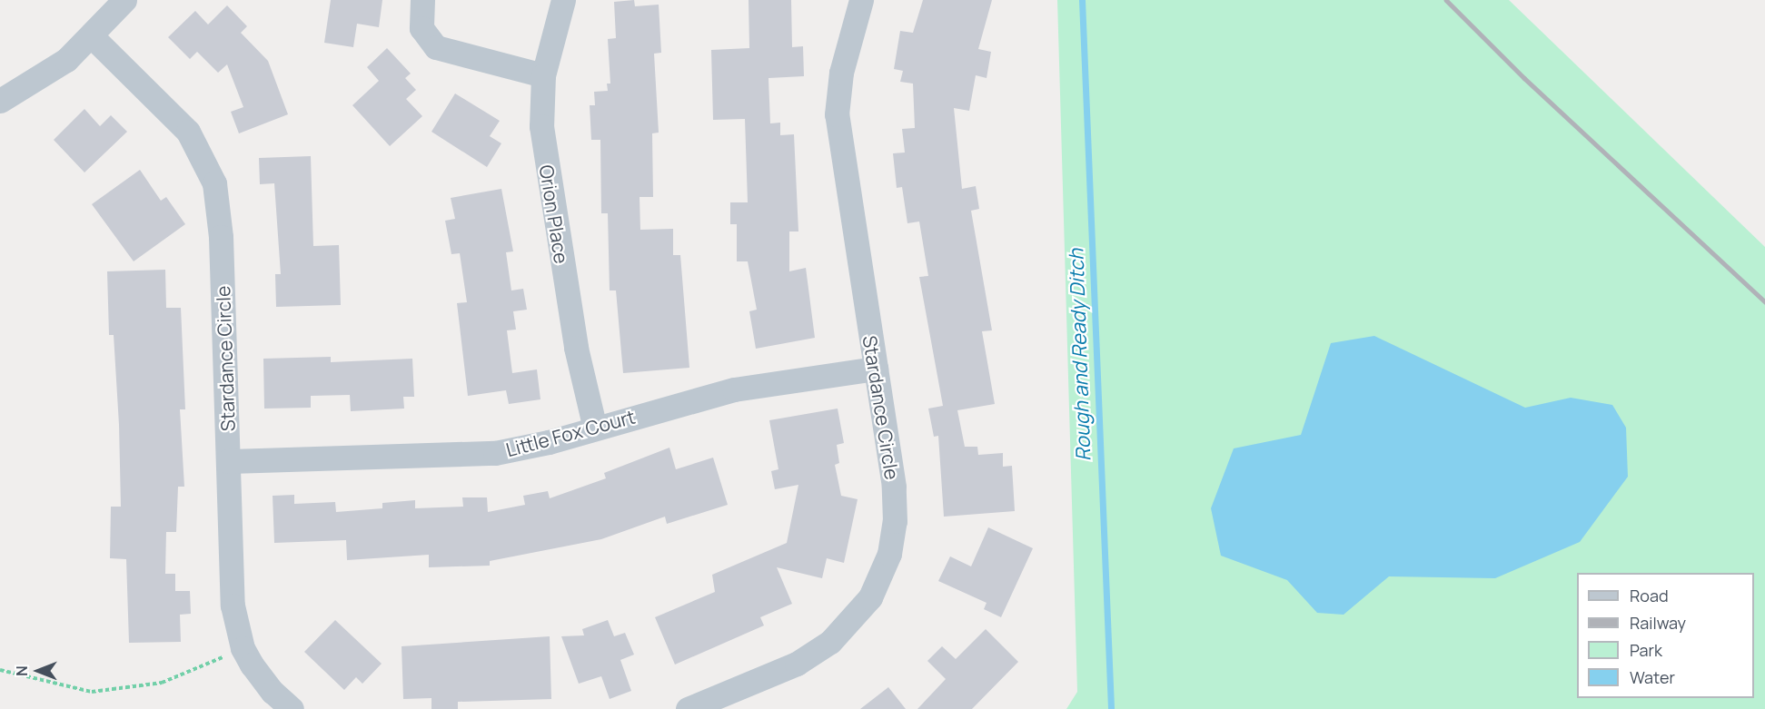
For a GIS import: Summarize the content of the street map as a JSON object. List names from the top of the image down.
{
  "streets": {
    "street": ["Orion Place", "Stardance Circle", "Little Fox Court"]
  },
  "crossings": [
    ["Orion Place", "Little Fox Court"],
    ["Stardance Circle", "Little Fox Court"]
  ],
  "water": ["Rough and Ready Ditch"],
  "legend": [
    "Road",
    "Railway",
    "Park",
    "Water"
  ],
  "north": "left"
}
